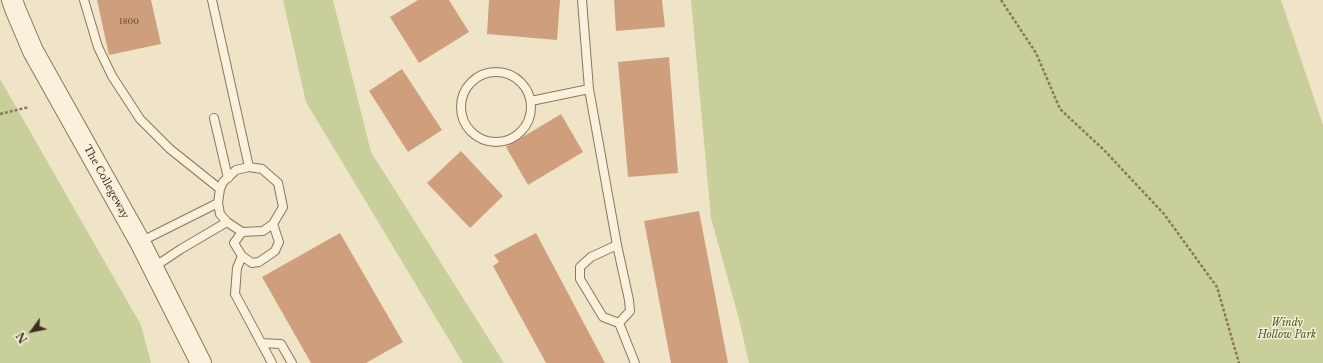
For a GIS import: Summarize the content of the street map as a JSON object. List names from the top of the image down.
{
  "streets": {
    "street": ["The Collegeway"]
  },
  "parks": ["Windy Hollow Park"],
  "house_numbers": ["1800"],
  "north": "bottom left"
}
